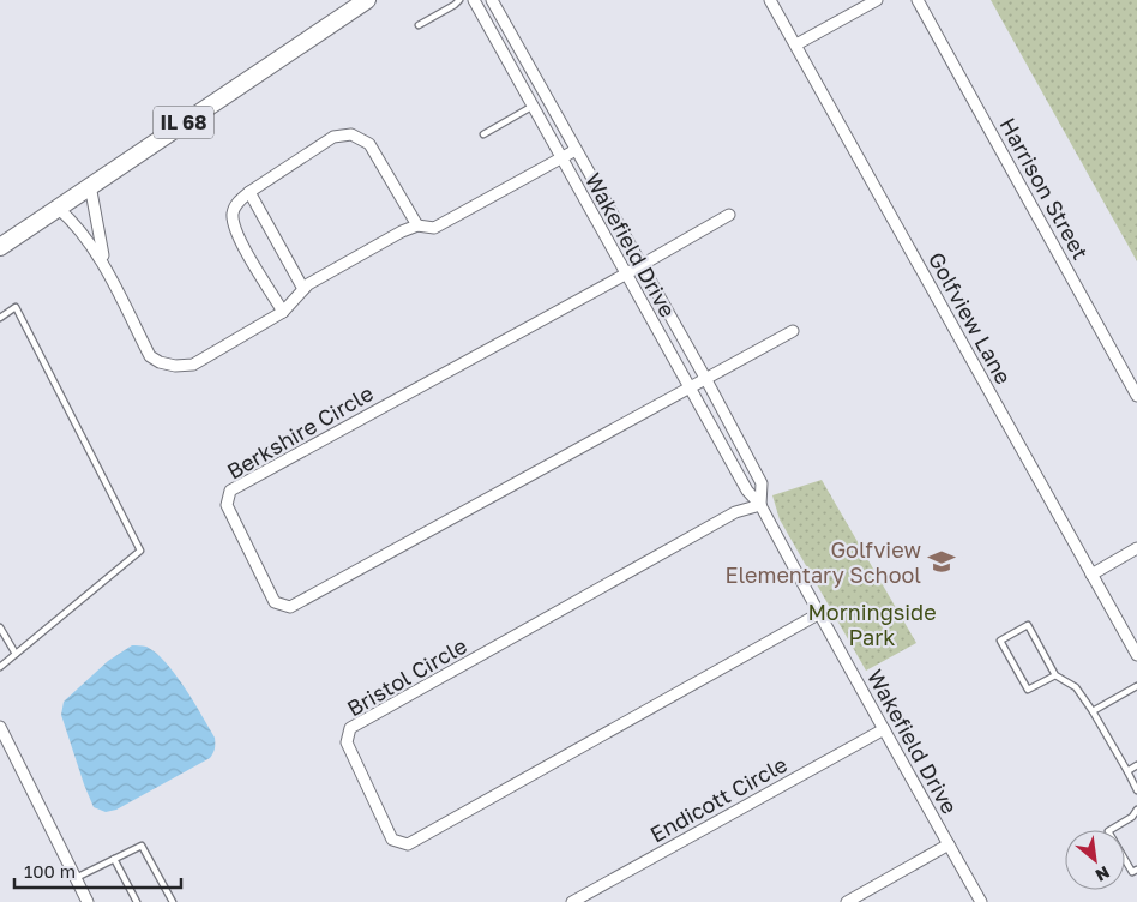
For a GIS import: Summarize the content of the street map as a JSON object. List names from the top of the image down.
{
  "streets": {
    "main road": ["IL 68"],
    "street": [
      "Harrison Street",
      "Wakefield Drive",
      "Golfview Lane",
      "Berkshire Circle",
      "Bristol Circle",
      "Endicott Circle"
    ]
  },
  "crossings": [
    ["Wakefield Drive", "Berkshire Circle"],
    ["Wakefield Drive", "Bristol Circle"],
    ["Wakefield Drive", "Endicott Circle"]
  ],
  "parks": ["Morningside Park"],
  "places": {
    "school or university": ["Golfview Elementary School"]
  },
  "scale_bar": "100 m",
  "north": "bottom right"
}
